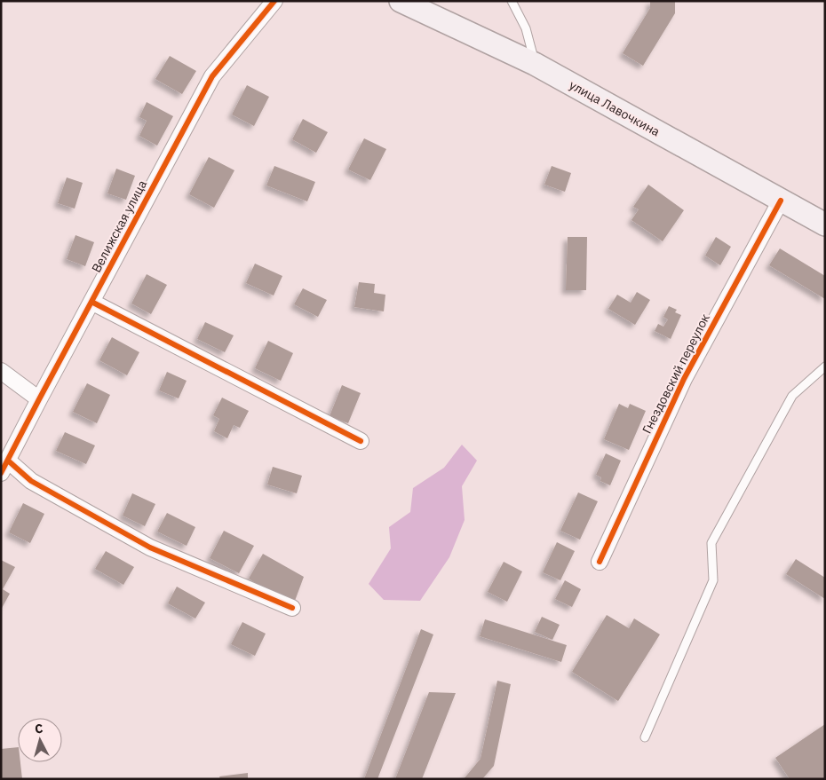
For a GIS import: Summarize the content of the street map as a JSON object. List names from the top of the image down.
{
  "streets": {
    "main road": ["улица Лавочкина"],
    "street": ["Велижская улица", "Гнездовский переулок"]
  },
  "crossings": [
    ["улица Лавочкина", "Гнездовский переулок"]
  ],
  "north": "top"
}
